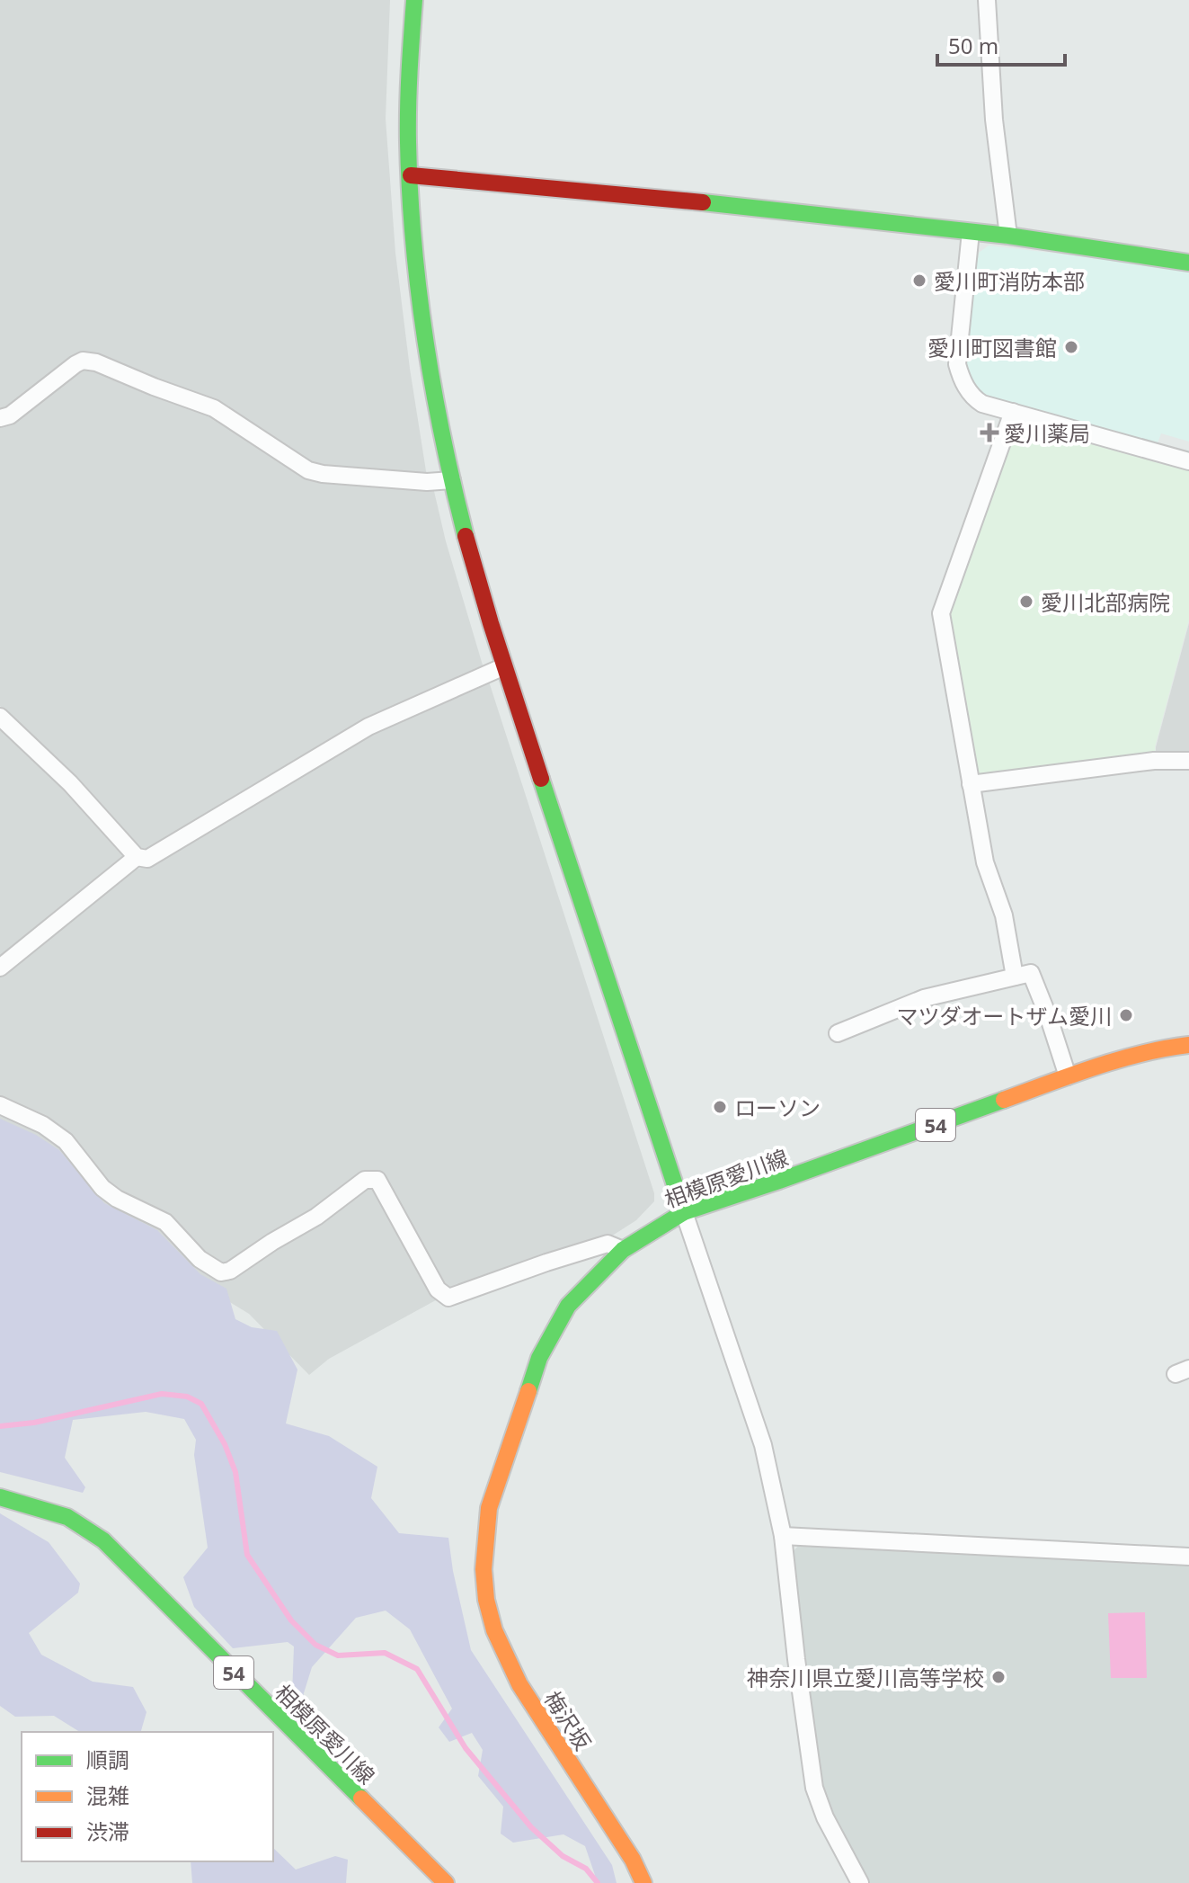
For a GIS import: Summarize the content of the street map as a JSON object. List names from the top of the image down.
{
  "streets": {
    "street": ["54", "相模原愛川線", "梅沢坂"]
  },
  "crossings": [
    ["相模原愛川線", "梅沢坂"]
  ],
  "places": {
    "other": [
      "愛川町消防本部",
      "愛川町図書館",
      "愛川北部病院",
      "マツダオートザム愛川",
      "ローソン",
      "神奈川県立愛川高等学校"
    ],
    "health": ["愛川薬局"]
  },
  "legend": ["順調", "混雑", "渋滞"],
  "scale_bar": "50 m"
}
